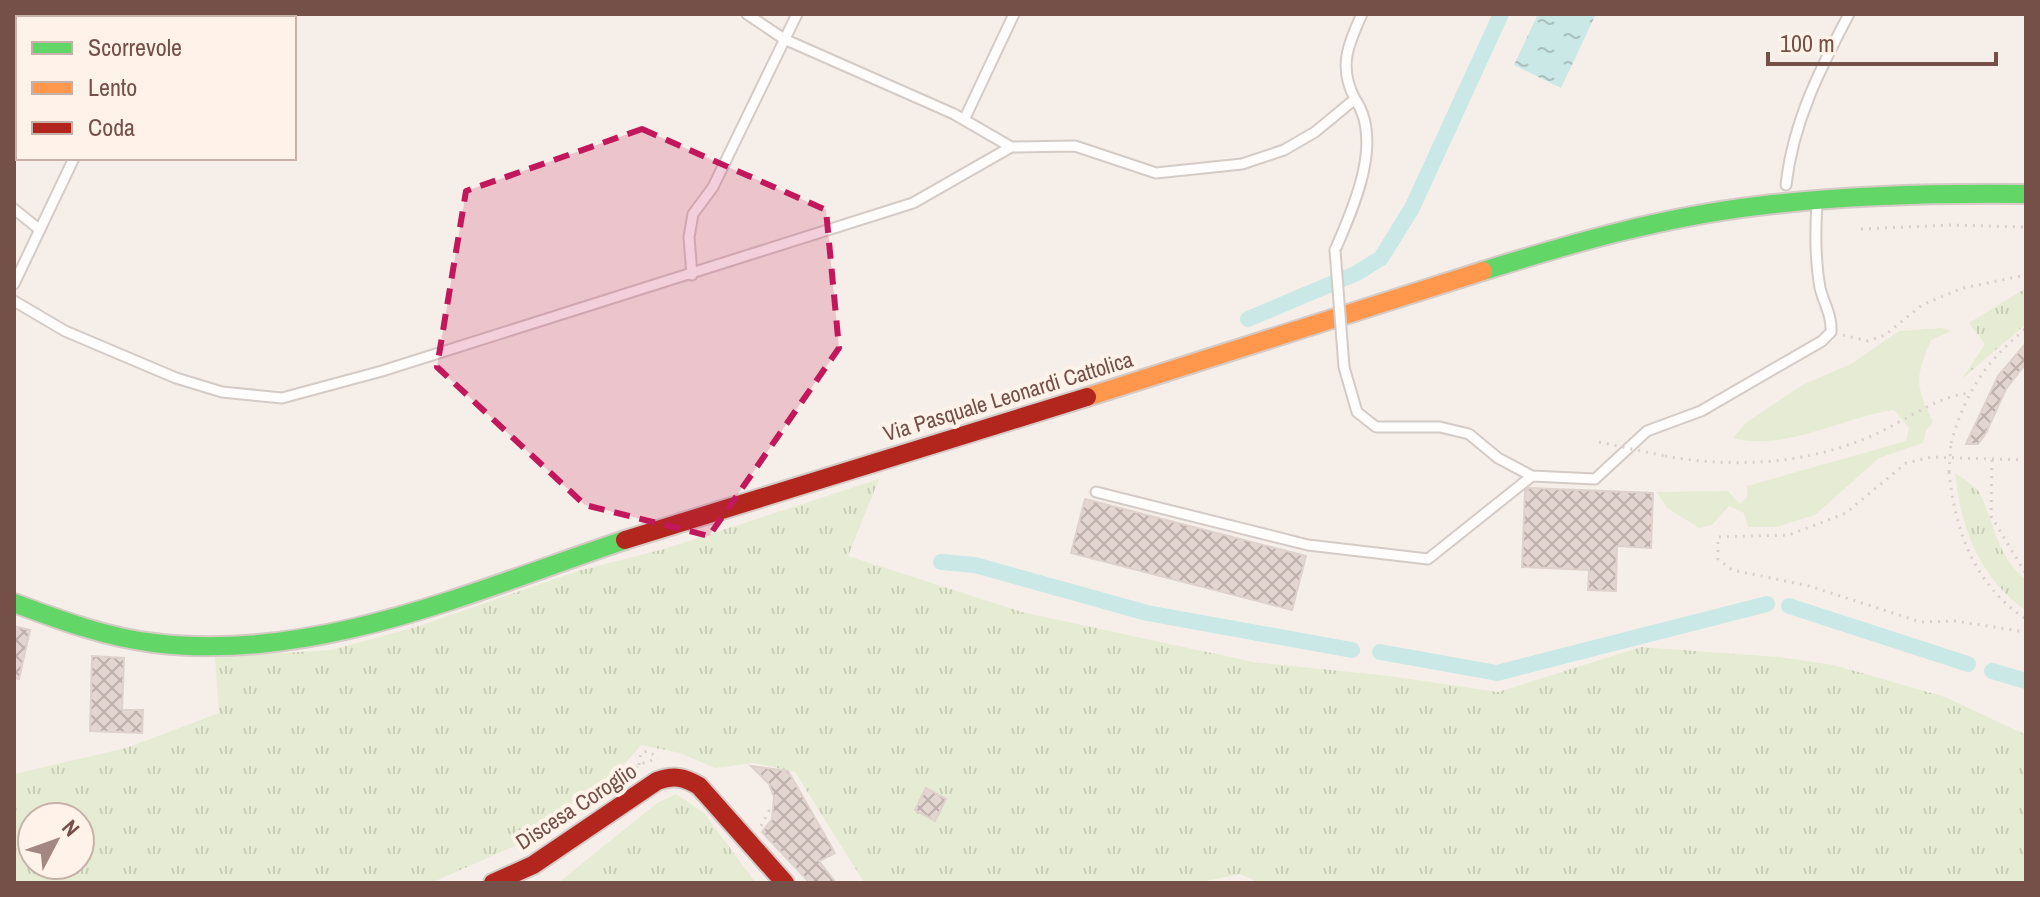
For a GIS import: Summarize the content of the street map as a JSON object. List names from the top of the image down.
{
  "streets": {
    "street": ["Via Pasquale Leonardi Cattolica", "Discesa Coroglio"]
  },
  "legend": ["Scorrevole", "Lento", "Coda"],
  "scale_bar": "100 m",
  "north": "top right"
}
